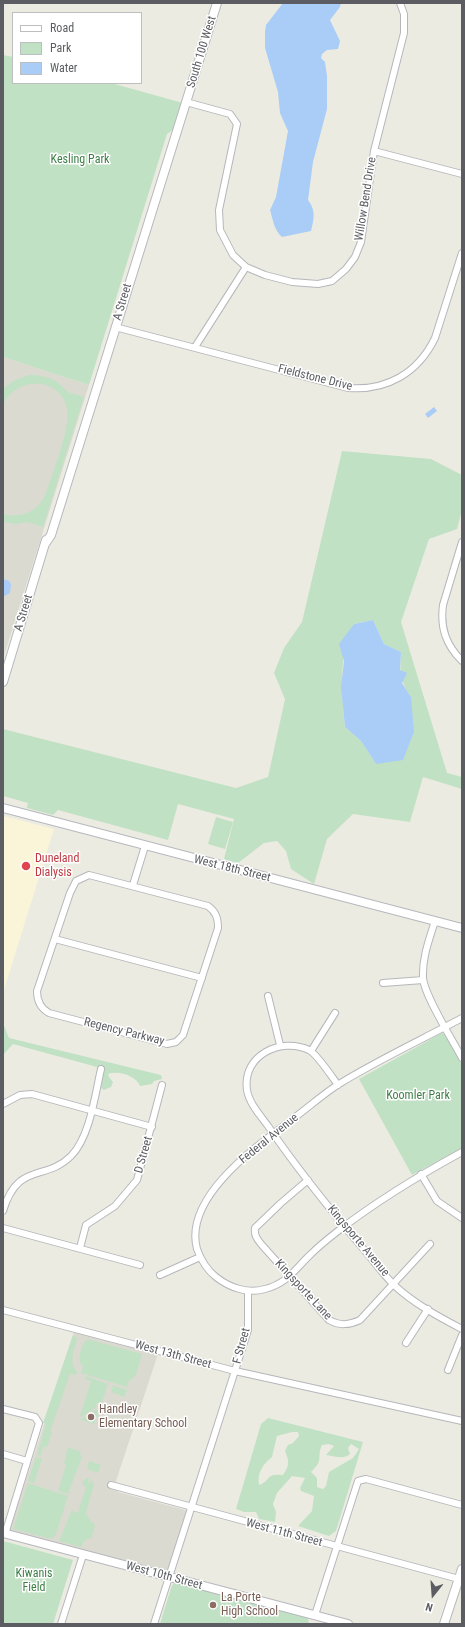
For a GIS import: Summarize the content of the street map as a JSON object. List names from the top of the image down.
{
  "streets": {
    "street": [
      "South 100 West",
      "Willow Bend Drive",
      "A Street",
      "Fieldstone Drive",
      "West 18th Street",
      "Regency Parkway",
      "Federal Avenue",
      "D Street",
      "Kingsporte Avenue",
      "Kingsporte Lane",
      "F Street",
      "West 13th Street",
      "West 11th Street",
      "West 10th Street"
    ]
  },
  "crossings": [
    ["South 100 West", "Willow Bend Drive"],
    ["South 100 West", "A Street"],
    ["Willow Bend Drive", "A Street"],
    ["A Street", "Fieldstone Drive"],
    ["Federal Avenue", "Kingsporte Avenue"],
    ["Federal Avenue", "F Street"],
    ["Kingsporte Avenue", "Kingsporte Lane"],
    ["F Street", "West 13th Street"],
    ["F Street", "West 11th Street"],
    ["F Street", "West 10th Street"]
  ],
  "parks": ["Kesling Park", "Koomler Park", "Kiwanis Field"],
  "places": ["Duneland Dialysis", "Handley Elementary School", "La Porte High School"],
  "legend": ["Road", "Park", "Water"],
  "north": "bottom"
}
